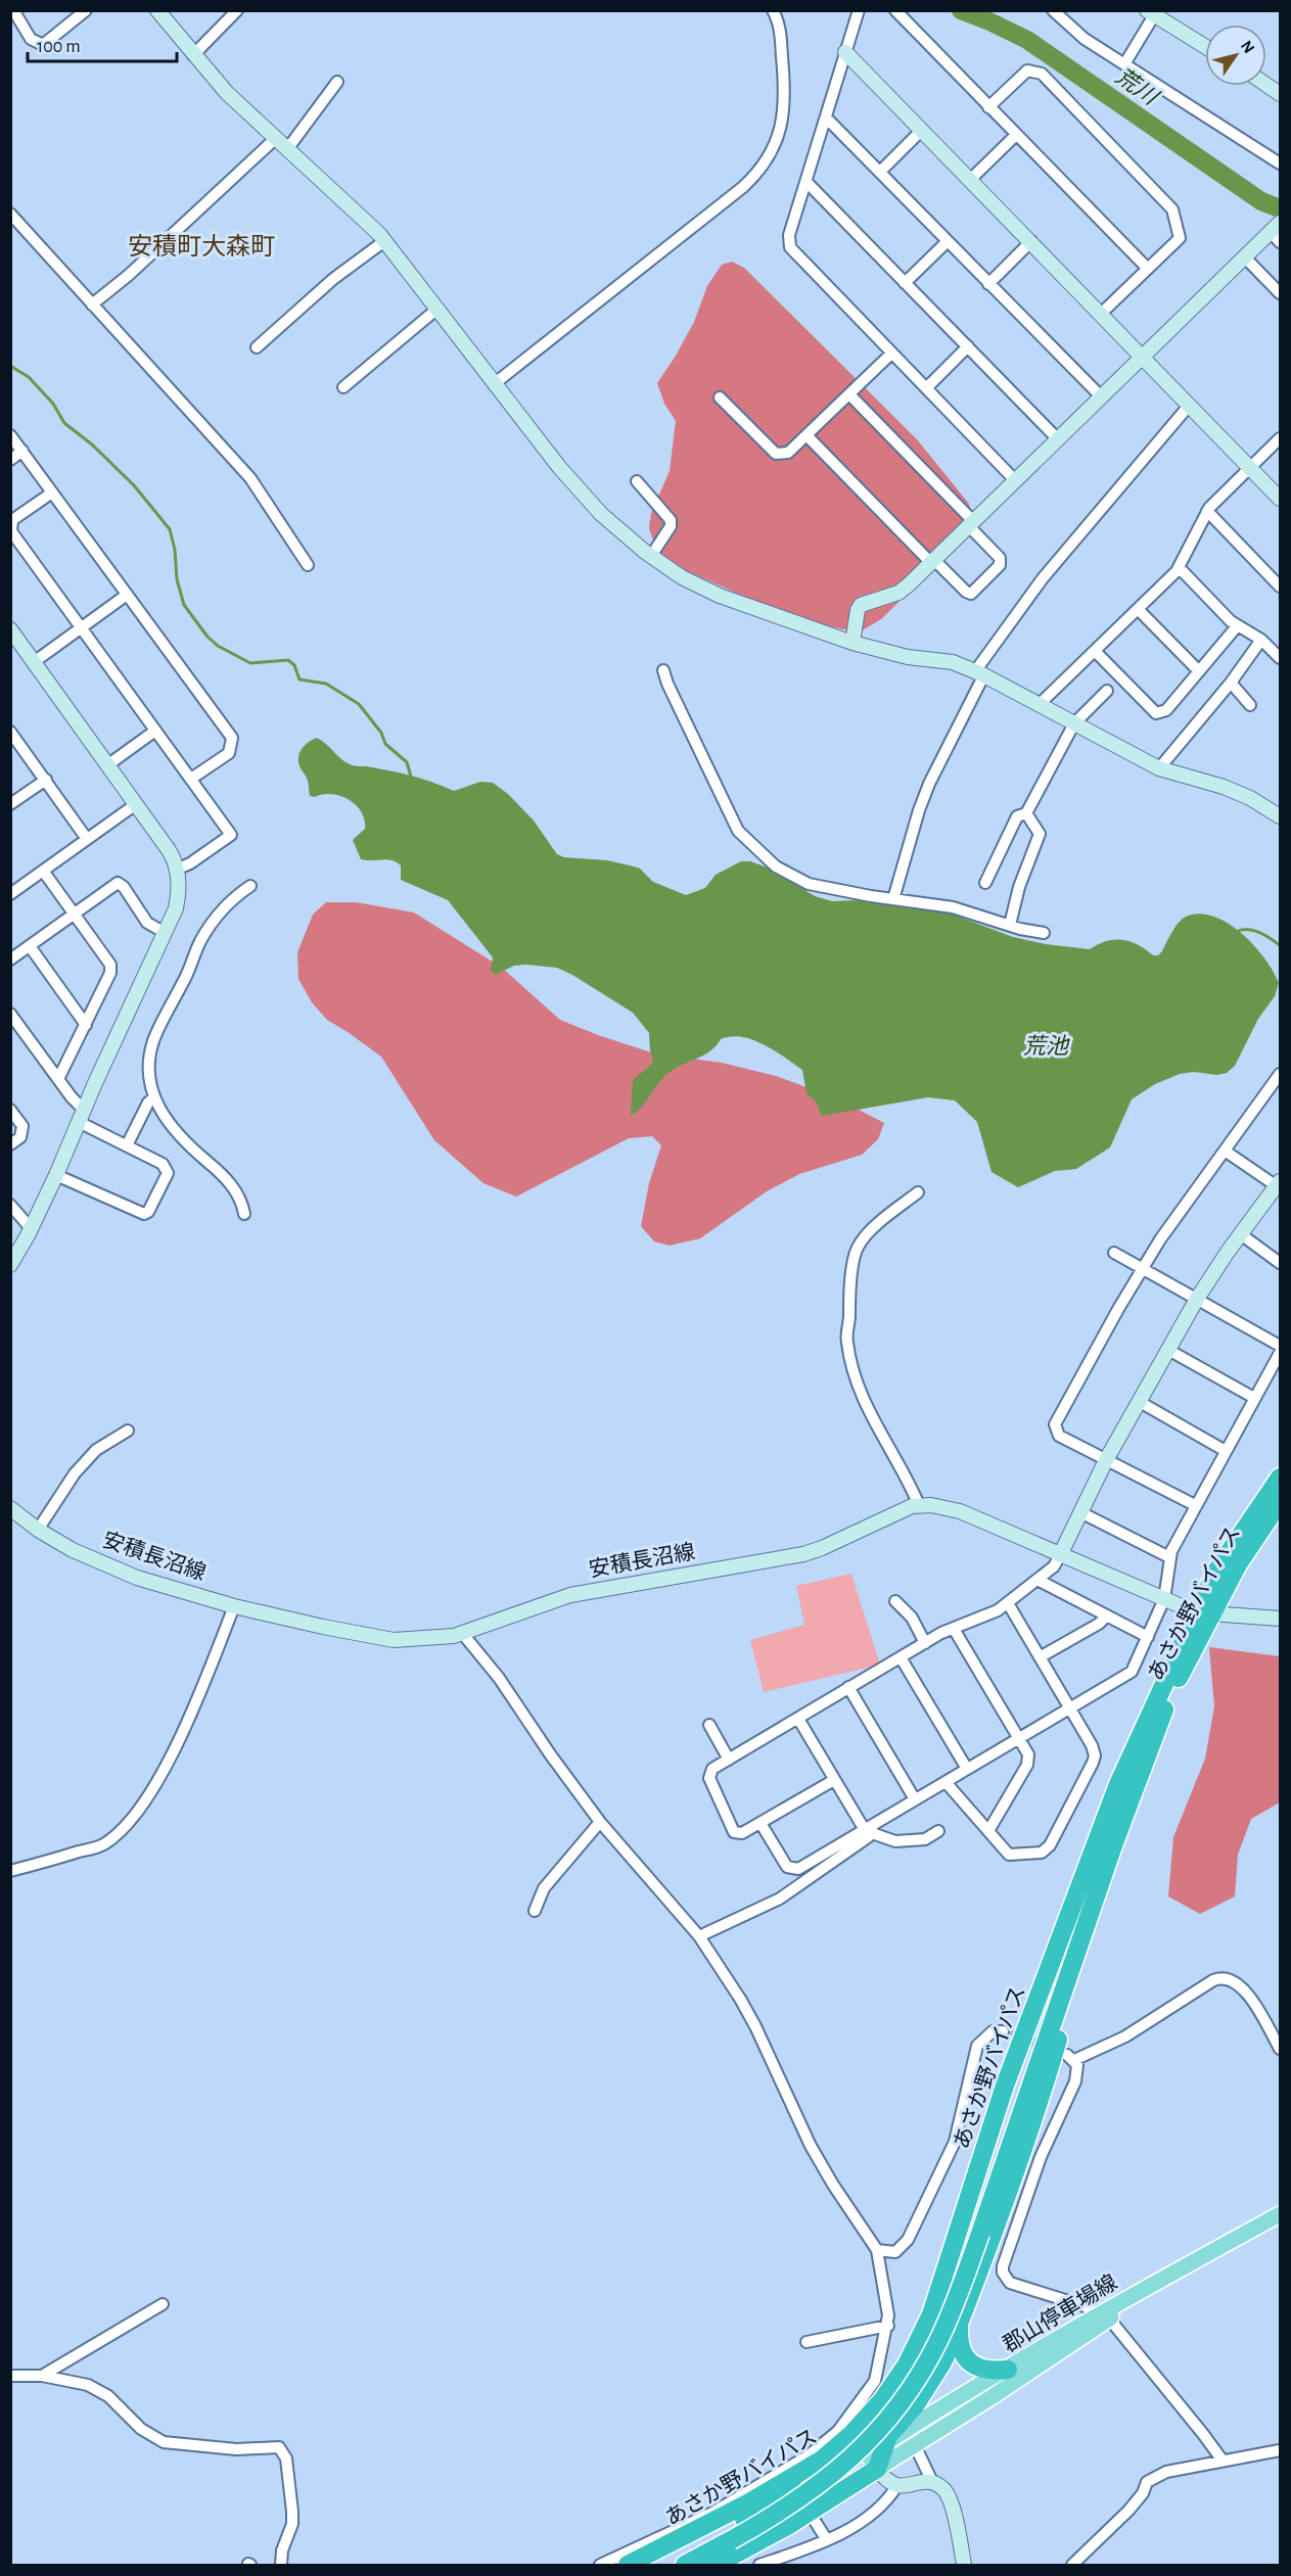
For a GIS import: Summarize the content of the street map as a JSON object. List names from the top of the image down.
{
  "streets": {
    "highway": ["あさか野バイパス"],
    "main road": ["郡山停車場線"],
    "street": ["安積長沼線"]
  },
  "crossings": [
    ["安積長沼線", "あさか野バイパス"]
  ],
  "districts": ["安積町大森町"],
  "water": ["荒川", "荒池"],
  "scale_bar": "100 m",
  "north": "top right"
}
